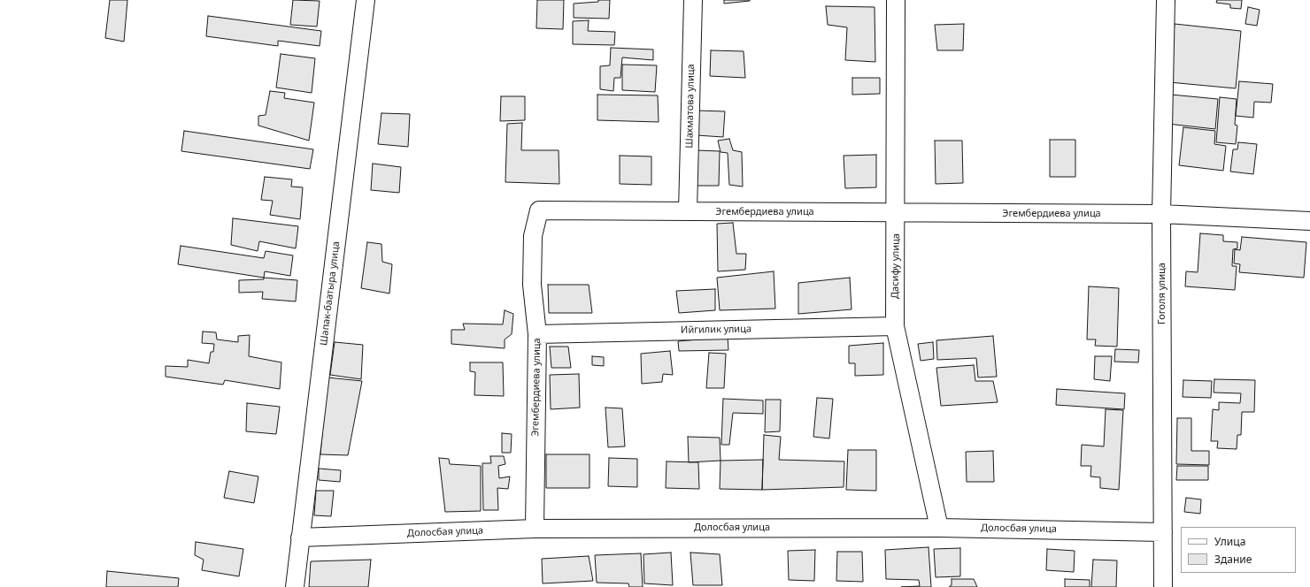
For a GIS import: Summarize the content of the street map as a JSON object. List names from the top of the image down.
{
  "streets": {
    "street": [
      "Шахматова улица",
      "Эгембердиева улица",
      "Дасифу улица",
      "Шапак-баатыра улица",
      "Гоголя улица",
      "Ийгилик улица",
      "Долосбая улица"
    ]
  },
  "crossings": [
    ["Шахматова улица", "Эгембердиева улица"],
    ["Эгембердиева улица", "Дасифу улица"],
    ["Эгембердиева улица", "Гоголя улица"],
    ["Эгембердиева улица", "Ийгилик улица"],
    ["Эгембердиева улица", "Долосбая улица"],
    ["Дасифу улица", "Ийгилик улица"],
    ["Дасифу улица", "Долосбая улица"],
    ["Шапак-баатыра улица", "Долосбая улица"],
    ["Гоголя улица", "Долосбая улица"]
  ],
  "legend": ["Улица", "Здание"]
}
